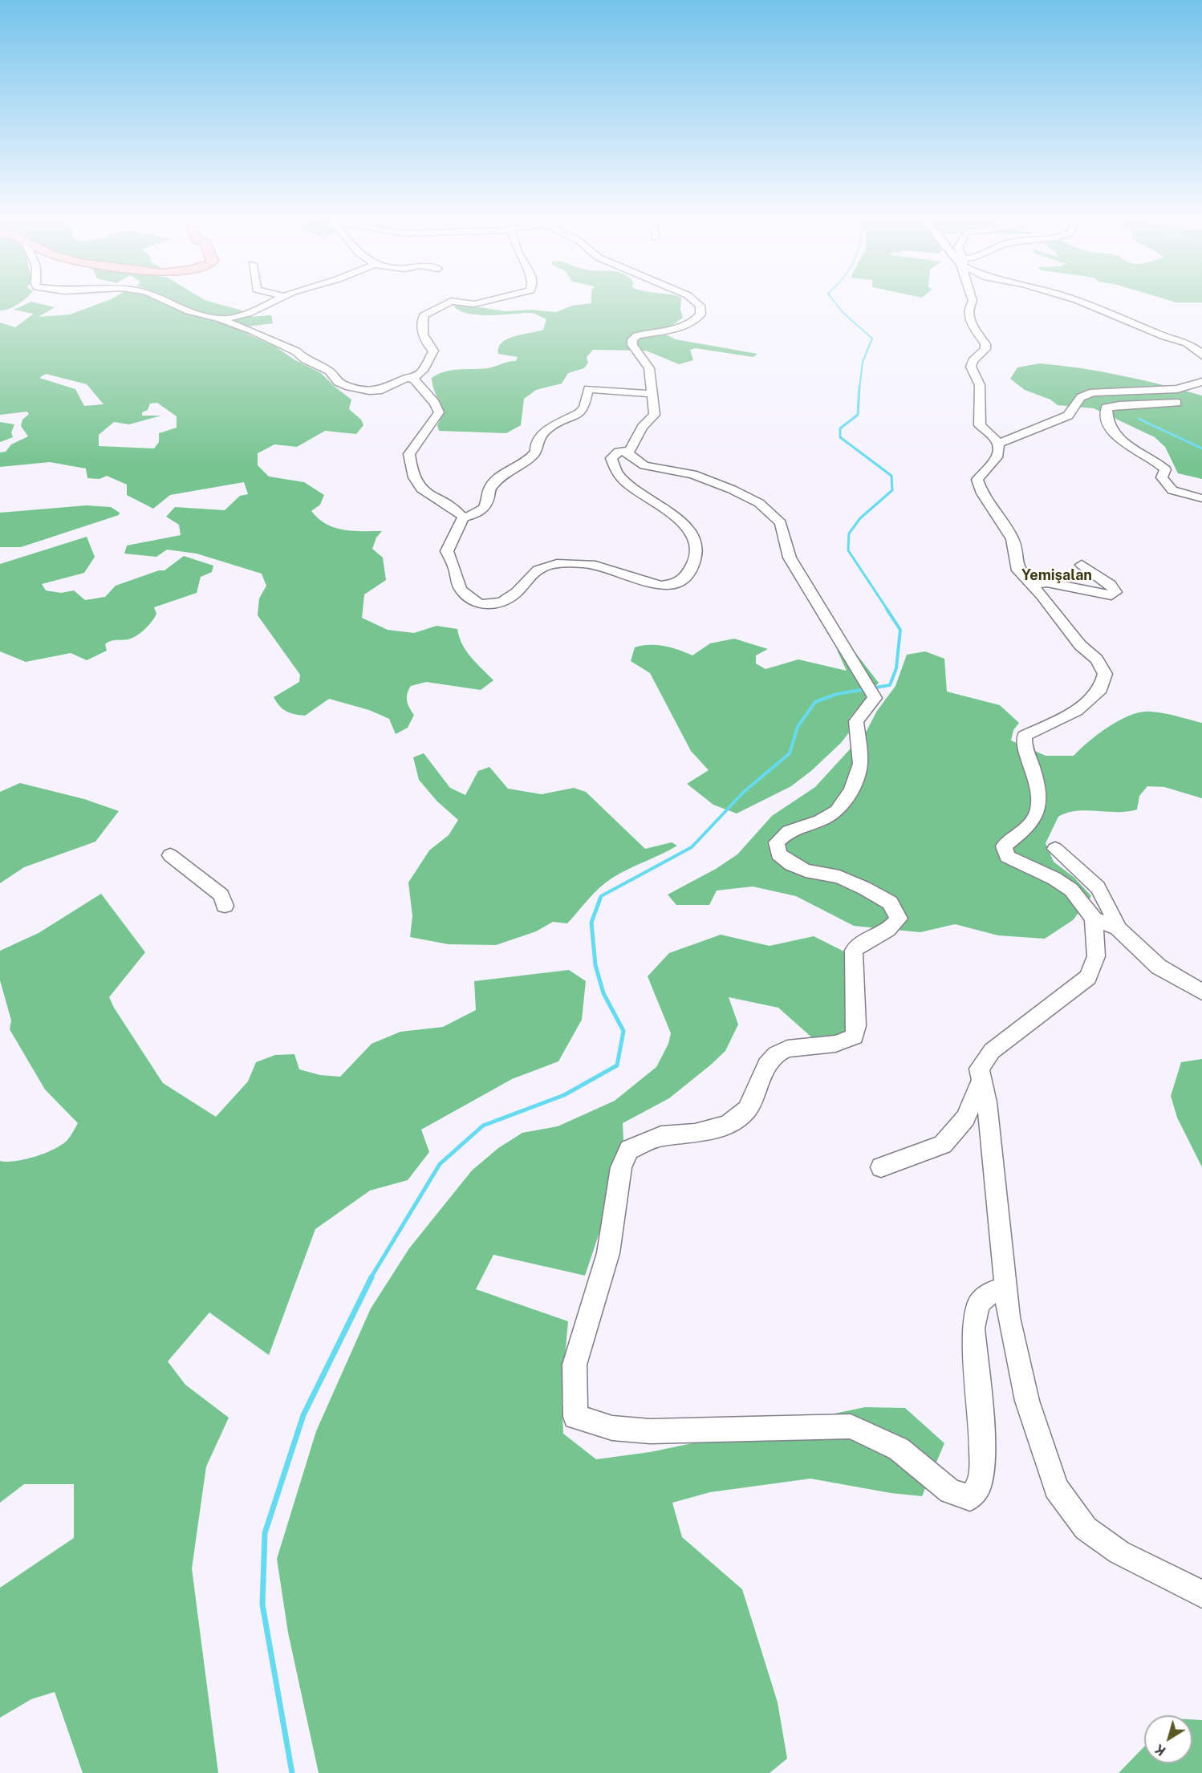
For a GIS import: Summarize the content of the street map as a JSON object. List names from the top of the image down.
{
  "districts": ["Yemişalan"],
  "north": "bottom left"
}
